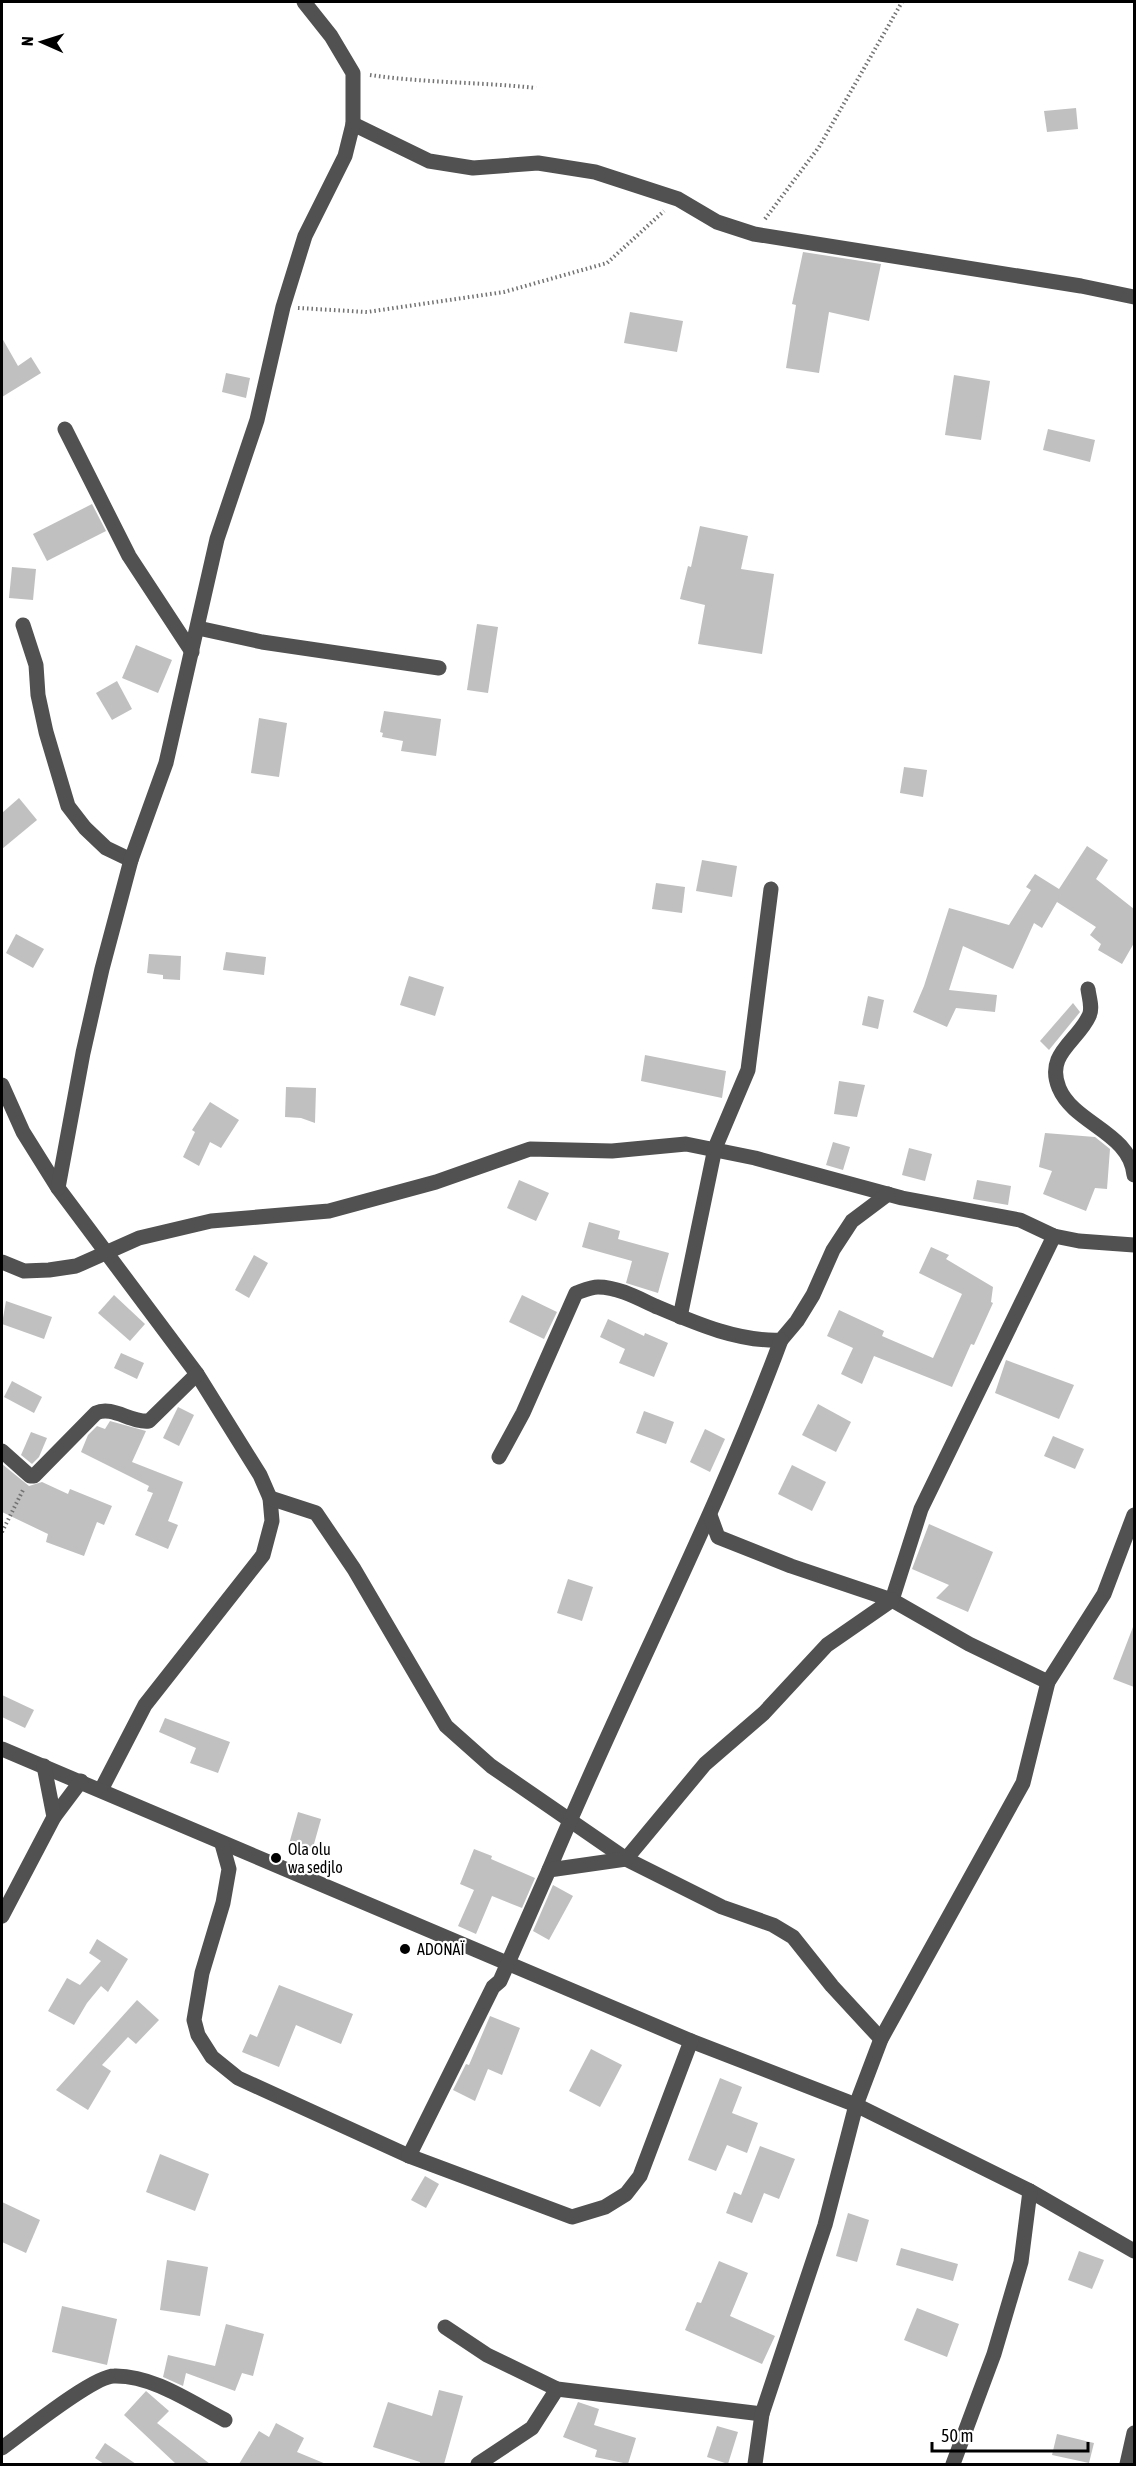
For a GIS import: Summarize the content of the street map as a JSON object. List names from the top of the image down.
{
  "places": ["Ola olu wa sedjlo", "ADONAÏ"],
  "scale_bar": "50 m",
  "north": "left"
}
